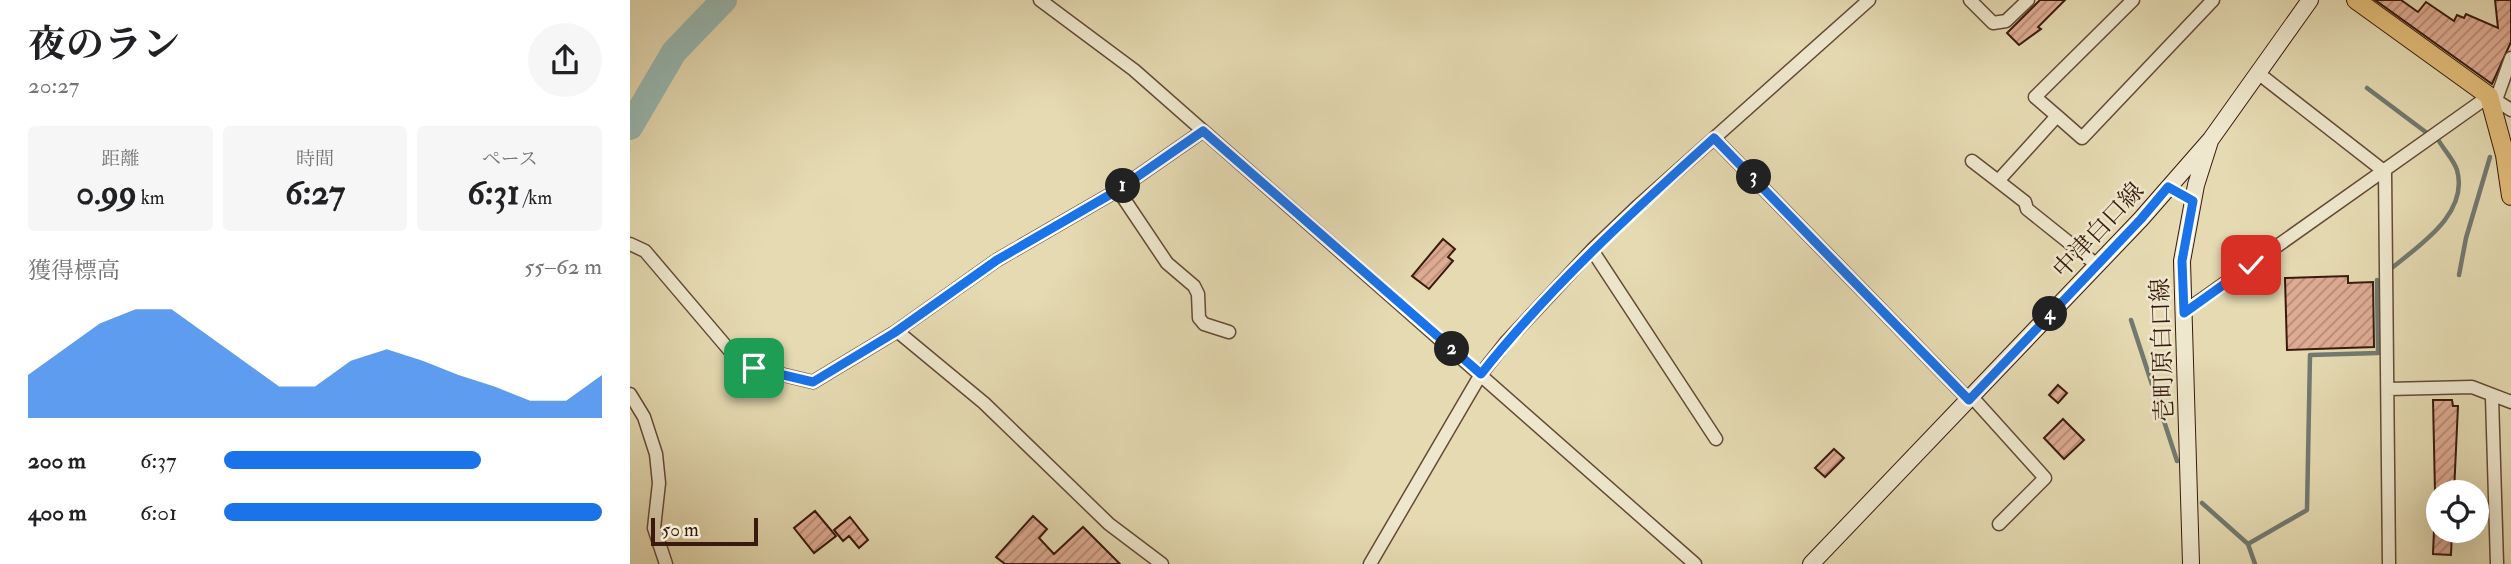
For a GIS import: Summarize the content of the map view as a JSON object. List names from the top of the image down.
{
  "streets": {
    "main road": ["中津白口線", "壱町原白口線"]
  },
  "crossings": [
    ["中津白口線", "壱町原白口線"]
  ],
  "scale_bar": "50 m",
  "page": {
    "heading": ["夜のラン", "20:27"],
    "stats": [
      ["距離", "0.99 km"],
      ["時間", "6:27"],
      ["ペース", "6:31 /km"]
    ],
    "pins": [
      "3",
      "1",
      "4",
      "2"
    ],
    "chart": ["獲得標高", "55–62 m"],
    "list": [
      {
        "name": "200 m",
        "note": "6:37"
      },
      {
        "name": "400 m",
        "note": "6:01"
      }
    ],
    "scale": "50 m"
  }
}
